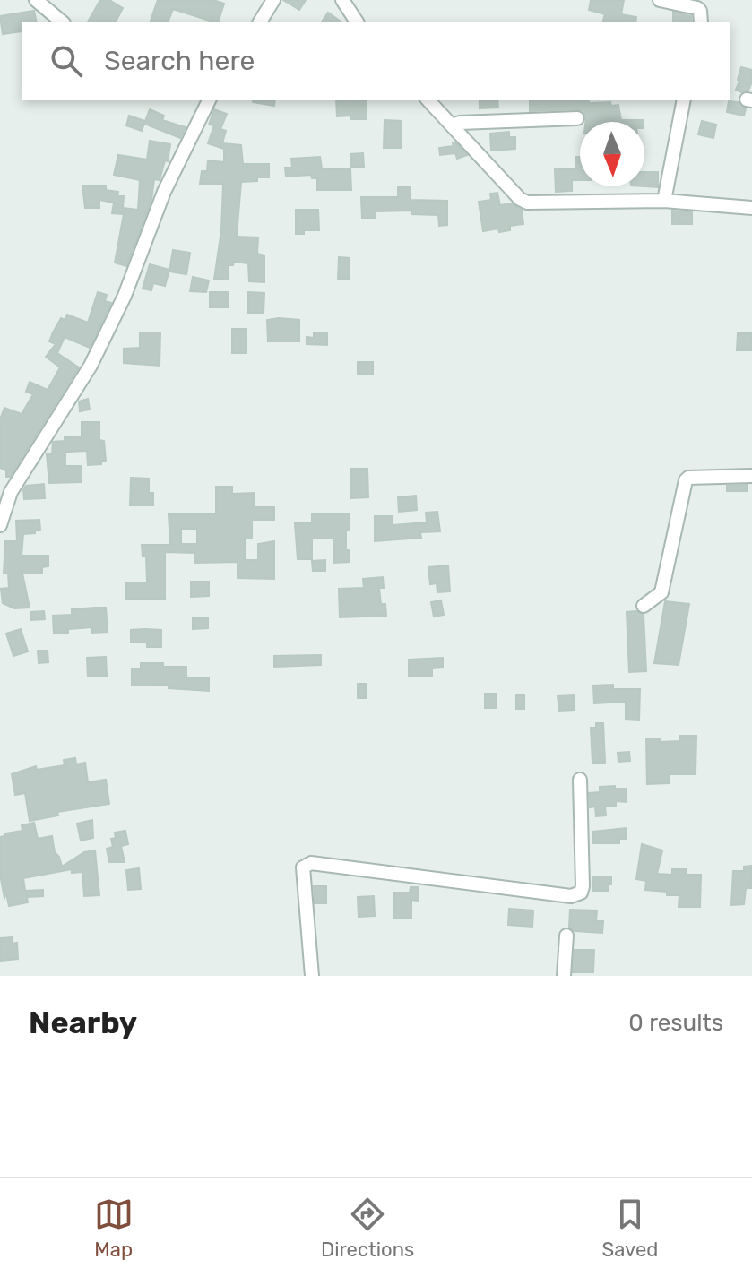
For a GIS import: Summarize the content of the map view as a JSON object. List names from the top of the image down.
{
  "north": "bottom",
  "page": {
    "search": "Search here",
    "heading": ["Nearby", "0 results"],
    "nav": ["Map", "Directions", "Saved"]
  }
}
